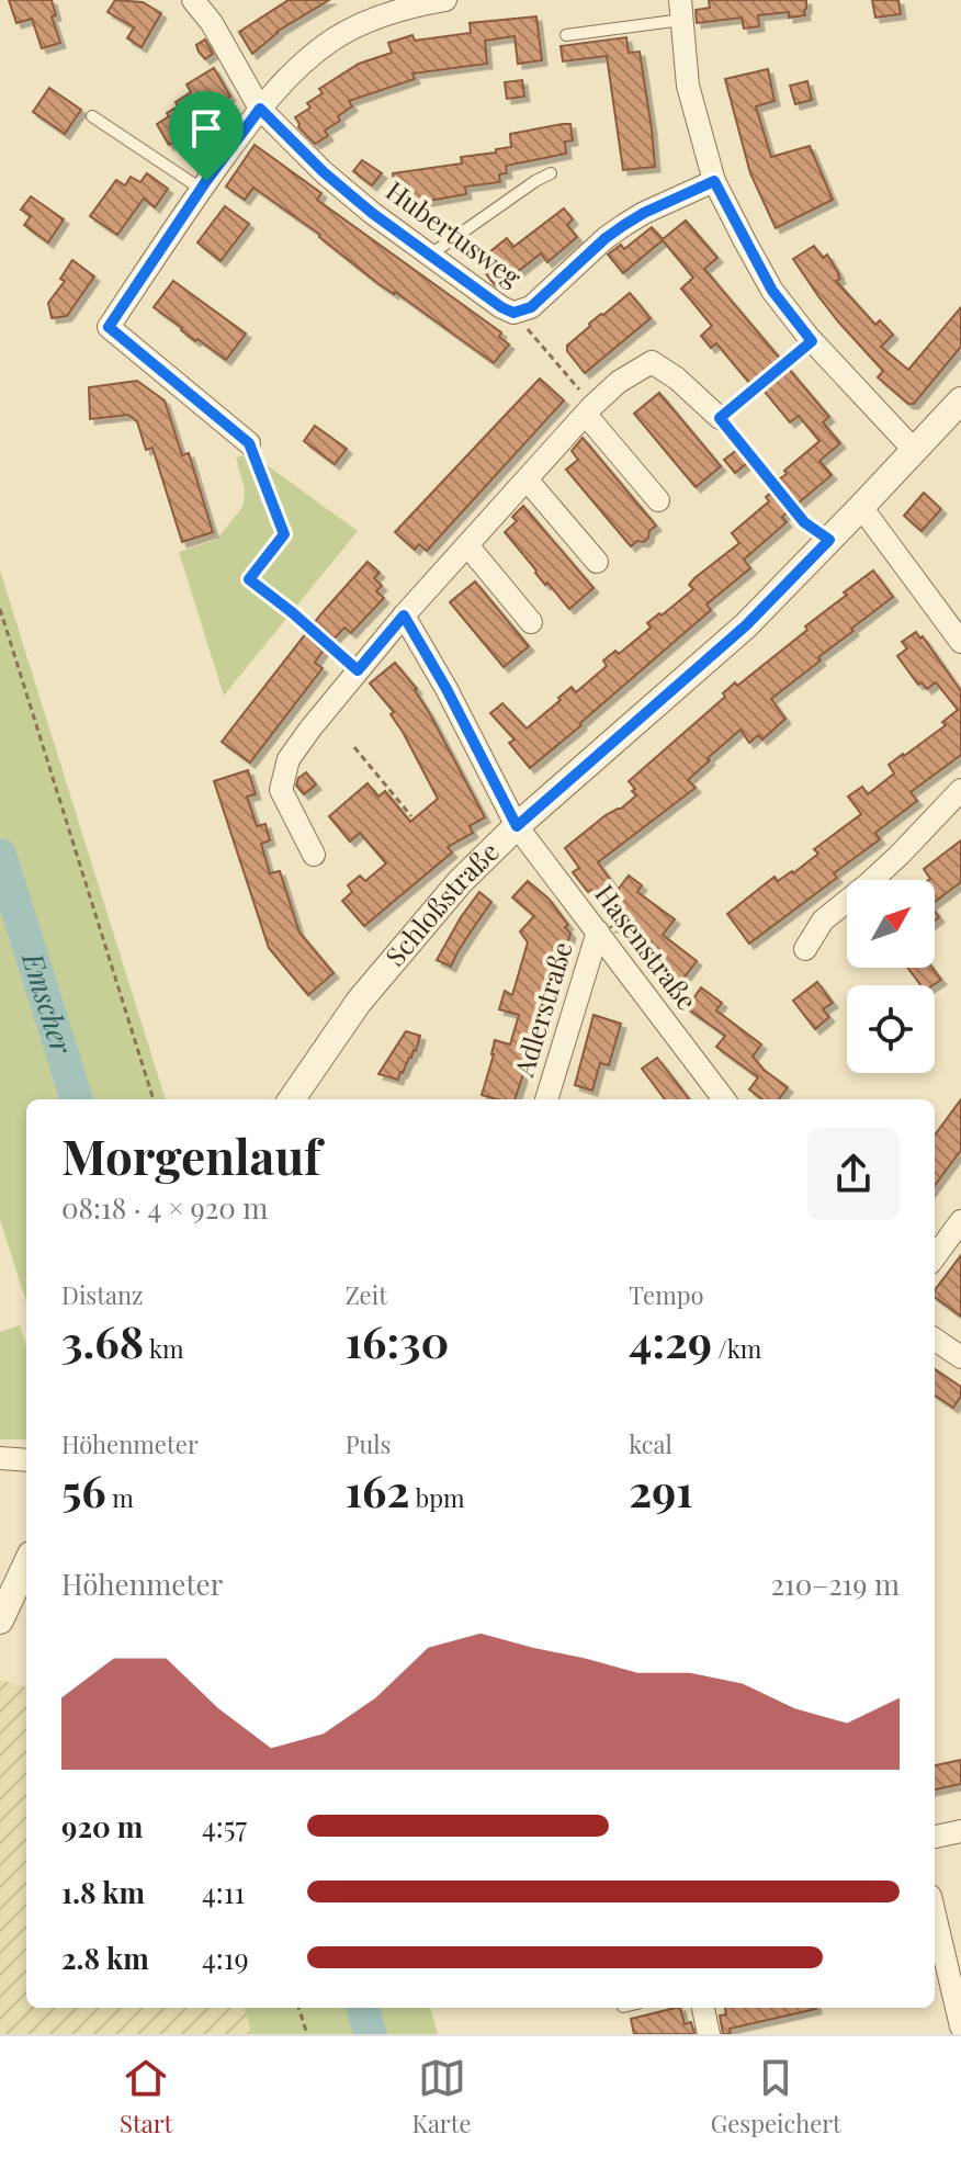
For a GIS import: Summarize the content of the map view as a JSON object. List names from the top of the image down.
{
  "streets": {
    "street": [
      "Hubertusweg",
      "Schloßstraße",
      "Hasenstraße",
      "Adlerstraße"
    ]
  },
  "crossings": [
    ["Schloßstraße", "Hasenstraße"],
    ["Hasenstraße", "Adlerstraße"]
  ],
  "water": ["Emscher"],
  "north": "top right",
  "page": {
    "heading": ["Morgenlauf", "08:18 · 4 × 920 m"],
    "stats": [
      ["Distanz", "3.68 km"],
      ["Zeit", "16:30"],
      ["Tempo", "4:29 /km"],
      ["Höhenmeter", "56 m"],
      ["Puls", "162 bpm"],
      ["kcal", "291"]
    ],
    "chart": ["Höhenmeter", "210–219 m"],
    "list": [
      {
        "name": "920 m",
        "note": "4:57"
      },
      {
        "name": "1.8 km",
        "note": "4:11"
      },
      {
        "name": "2.8 km",
        "note": "4:19"
      }
    ],
    "tabs": ["Start", "Karte", "Gespeichert"]
  }
}
